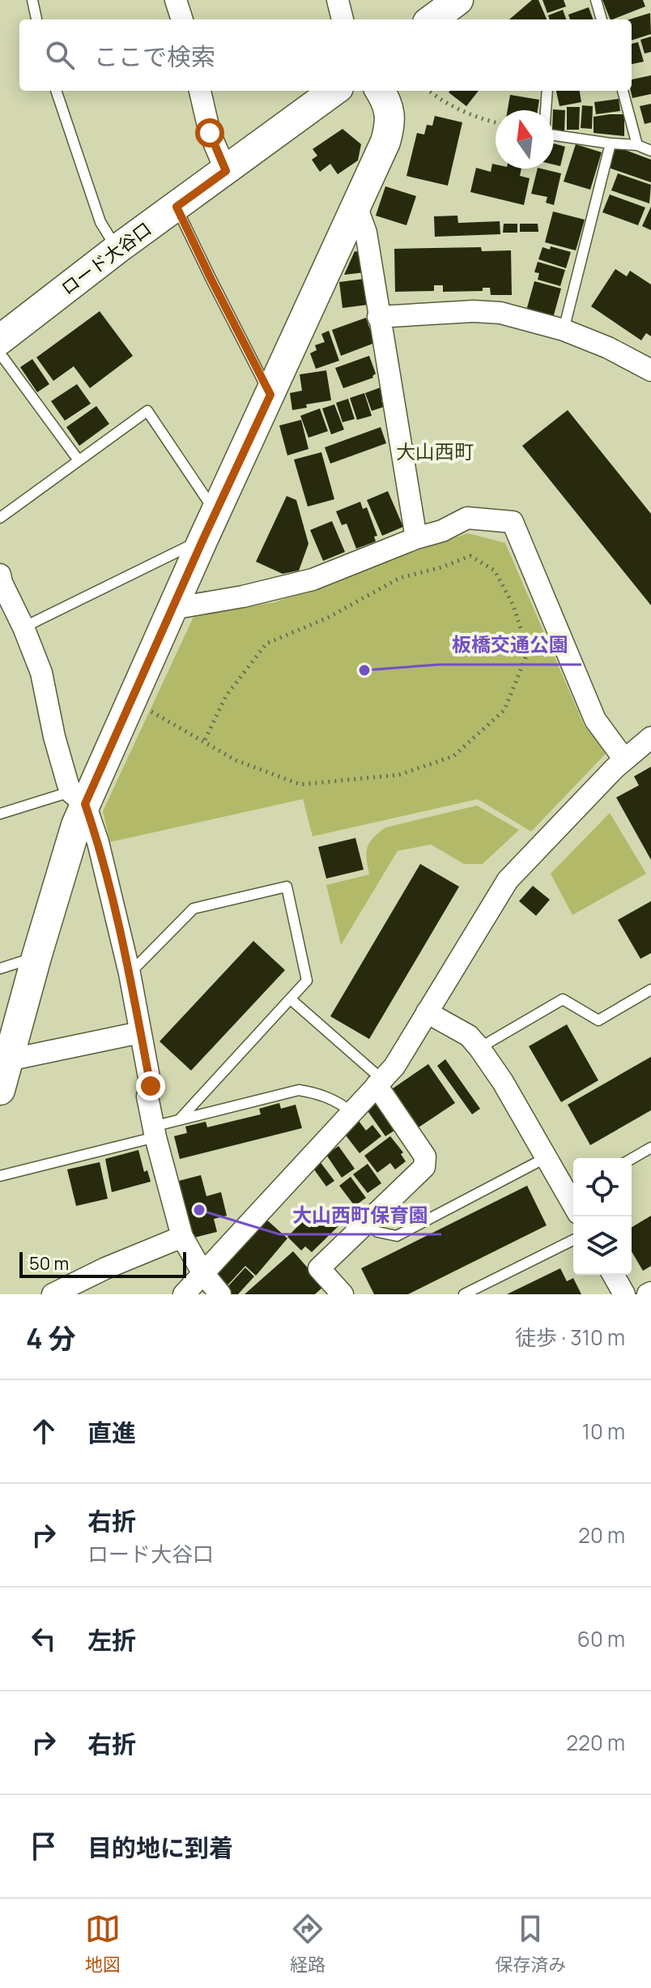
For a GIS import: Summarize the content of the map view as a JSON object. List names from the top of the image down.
{
  "streets": {
    "street": ["ロード大谷口"]
  },
  "districts": ["大山西町"],
  "places": ["板橋交通公園", "大山西町保育園"],
  "scale_bar": "50 m",
  "north": "top",
  "page": {
    "search": "ここで検索",
    "scale": "50 m",
    "heading": ["4 分", "徒歩 · 310 m"],
    "list": [
      ["直進", "10 m"],
      ["右折", "ロード大谷口", "20 m"],
      ["左折", "60 m"],
      ["右折", "220 m"],
      "目的地に到着"
    ],
    "nav": ["地図", "経路", "保存済み"]
  }
}
